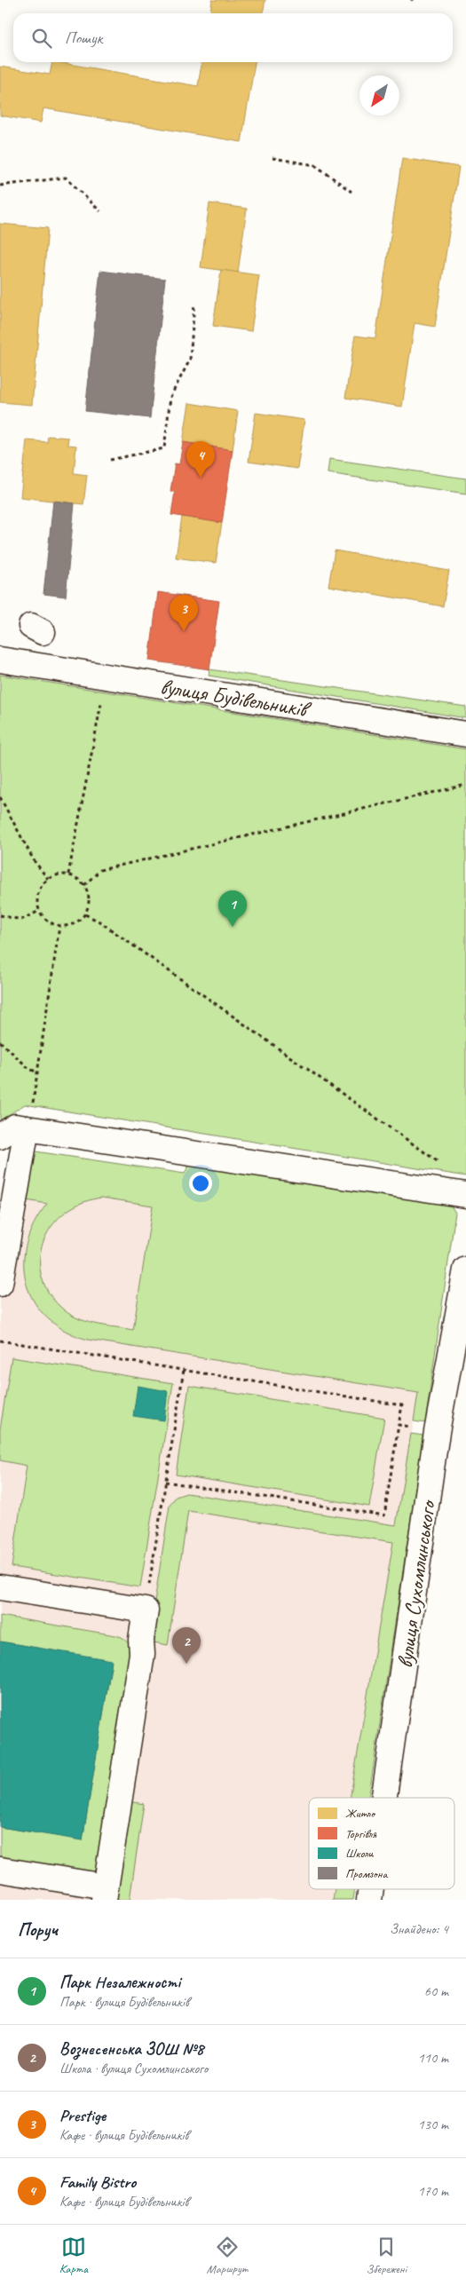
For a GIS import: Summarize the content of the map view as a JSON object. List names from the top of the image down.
{
  "streets": {
    "street": ["вулиця Будівельників", "вулиця Сухомлинського"]
  },
  "legend": [
    "Житло",
    "Торгівля",
    "Школи",
    "Промзона"
  ],
  "north": "bottom left",
  "page": {
    "search": "Пошук",
    "pins": [
      "4",
      "3",
      "1",
      "2"
    ],
    "heading": ["Поруч", "Знайдено: 4"],
    "list": [
      {
        "mark": "1",
        "name": "Парк Незалежності",
        "note": "Парк · вулиця Будівельників",
        "value": "60 m"
      },
      {
        "mark": "2",
        "name": "Вознесенська ЗОШ №8",
        "note": "Школа · вулиця Сухомлинського",
        "value": "110 m"
      },
      {
        "mark": "3",
        "name": "Prestige",
        "note": "Кафе · вулиця Будівельників",
        "value": "130 m"
      },
      {
        "mark": "4",
        "name": "Family Bistro",
        "note": "Кафе · вулиця Будівельників",
        "value": "170 m"
      }
    ],
    "nav": ["Карта", "Маршрут", "Збережені"]
  }
}
